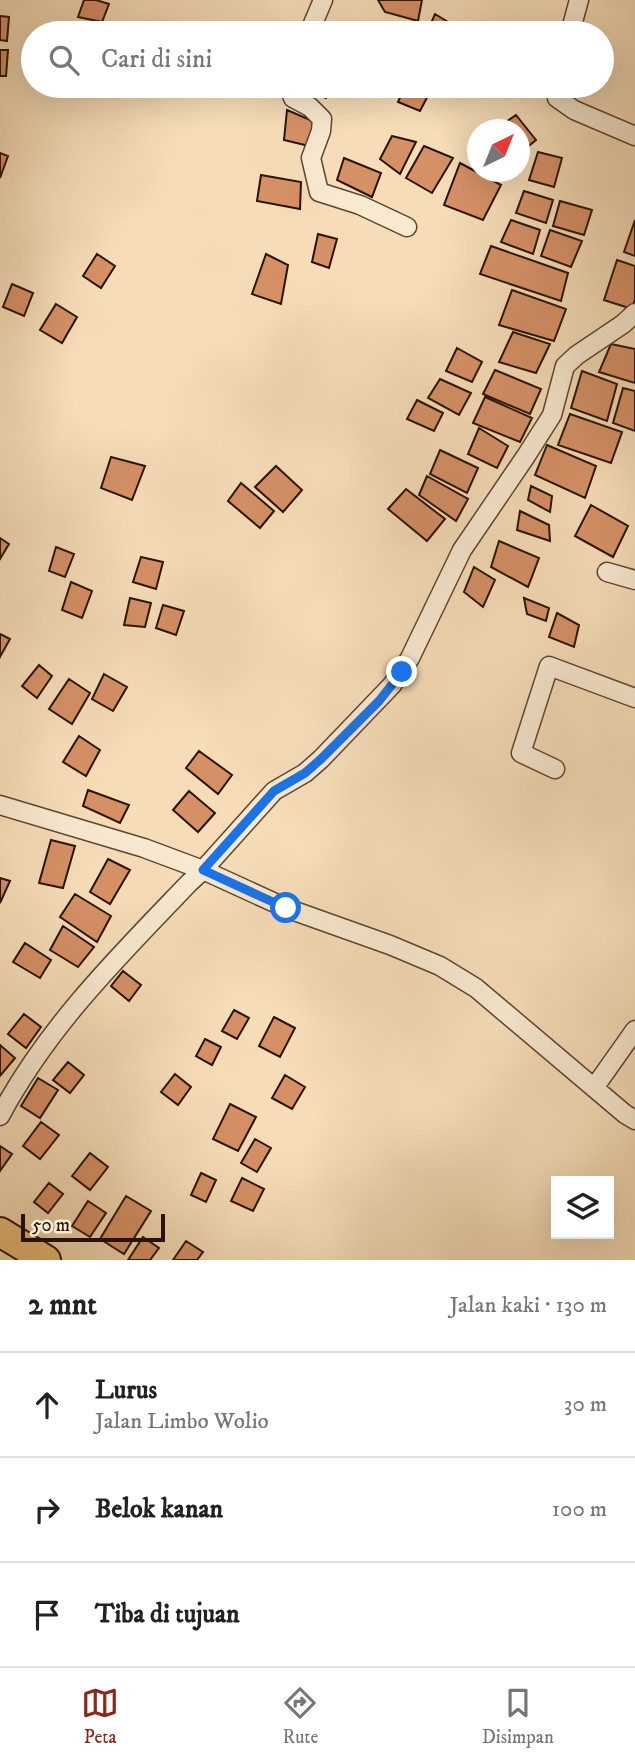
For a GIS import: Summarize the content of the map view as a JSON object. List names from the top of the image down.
{
  "scale_bar": "50 m",
  "north": "top right",
  "page": {
    "search": "Cari di sini",
    "scale": "50 m",
    "heading": ["2 mnt", "Jalan kaki · 130 m"],
    "list": [
      ["Lurus", "Jalan Limbo Wolio", "30 m"],
      ["Belok kanan", "100 m"],
      "Tiba di tujuan"
    ],
    "nav": ["Peta", "Rute", "Disimpan"]
  }
}
